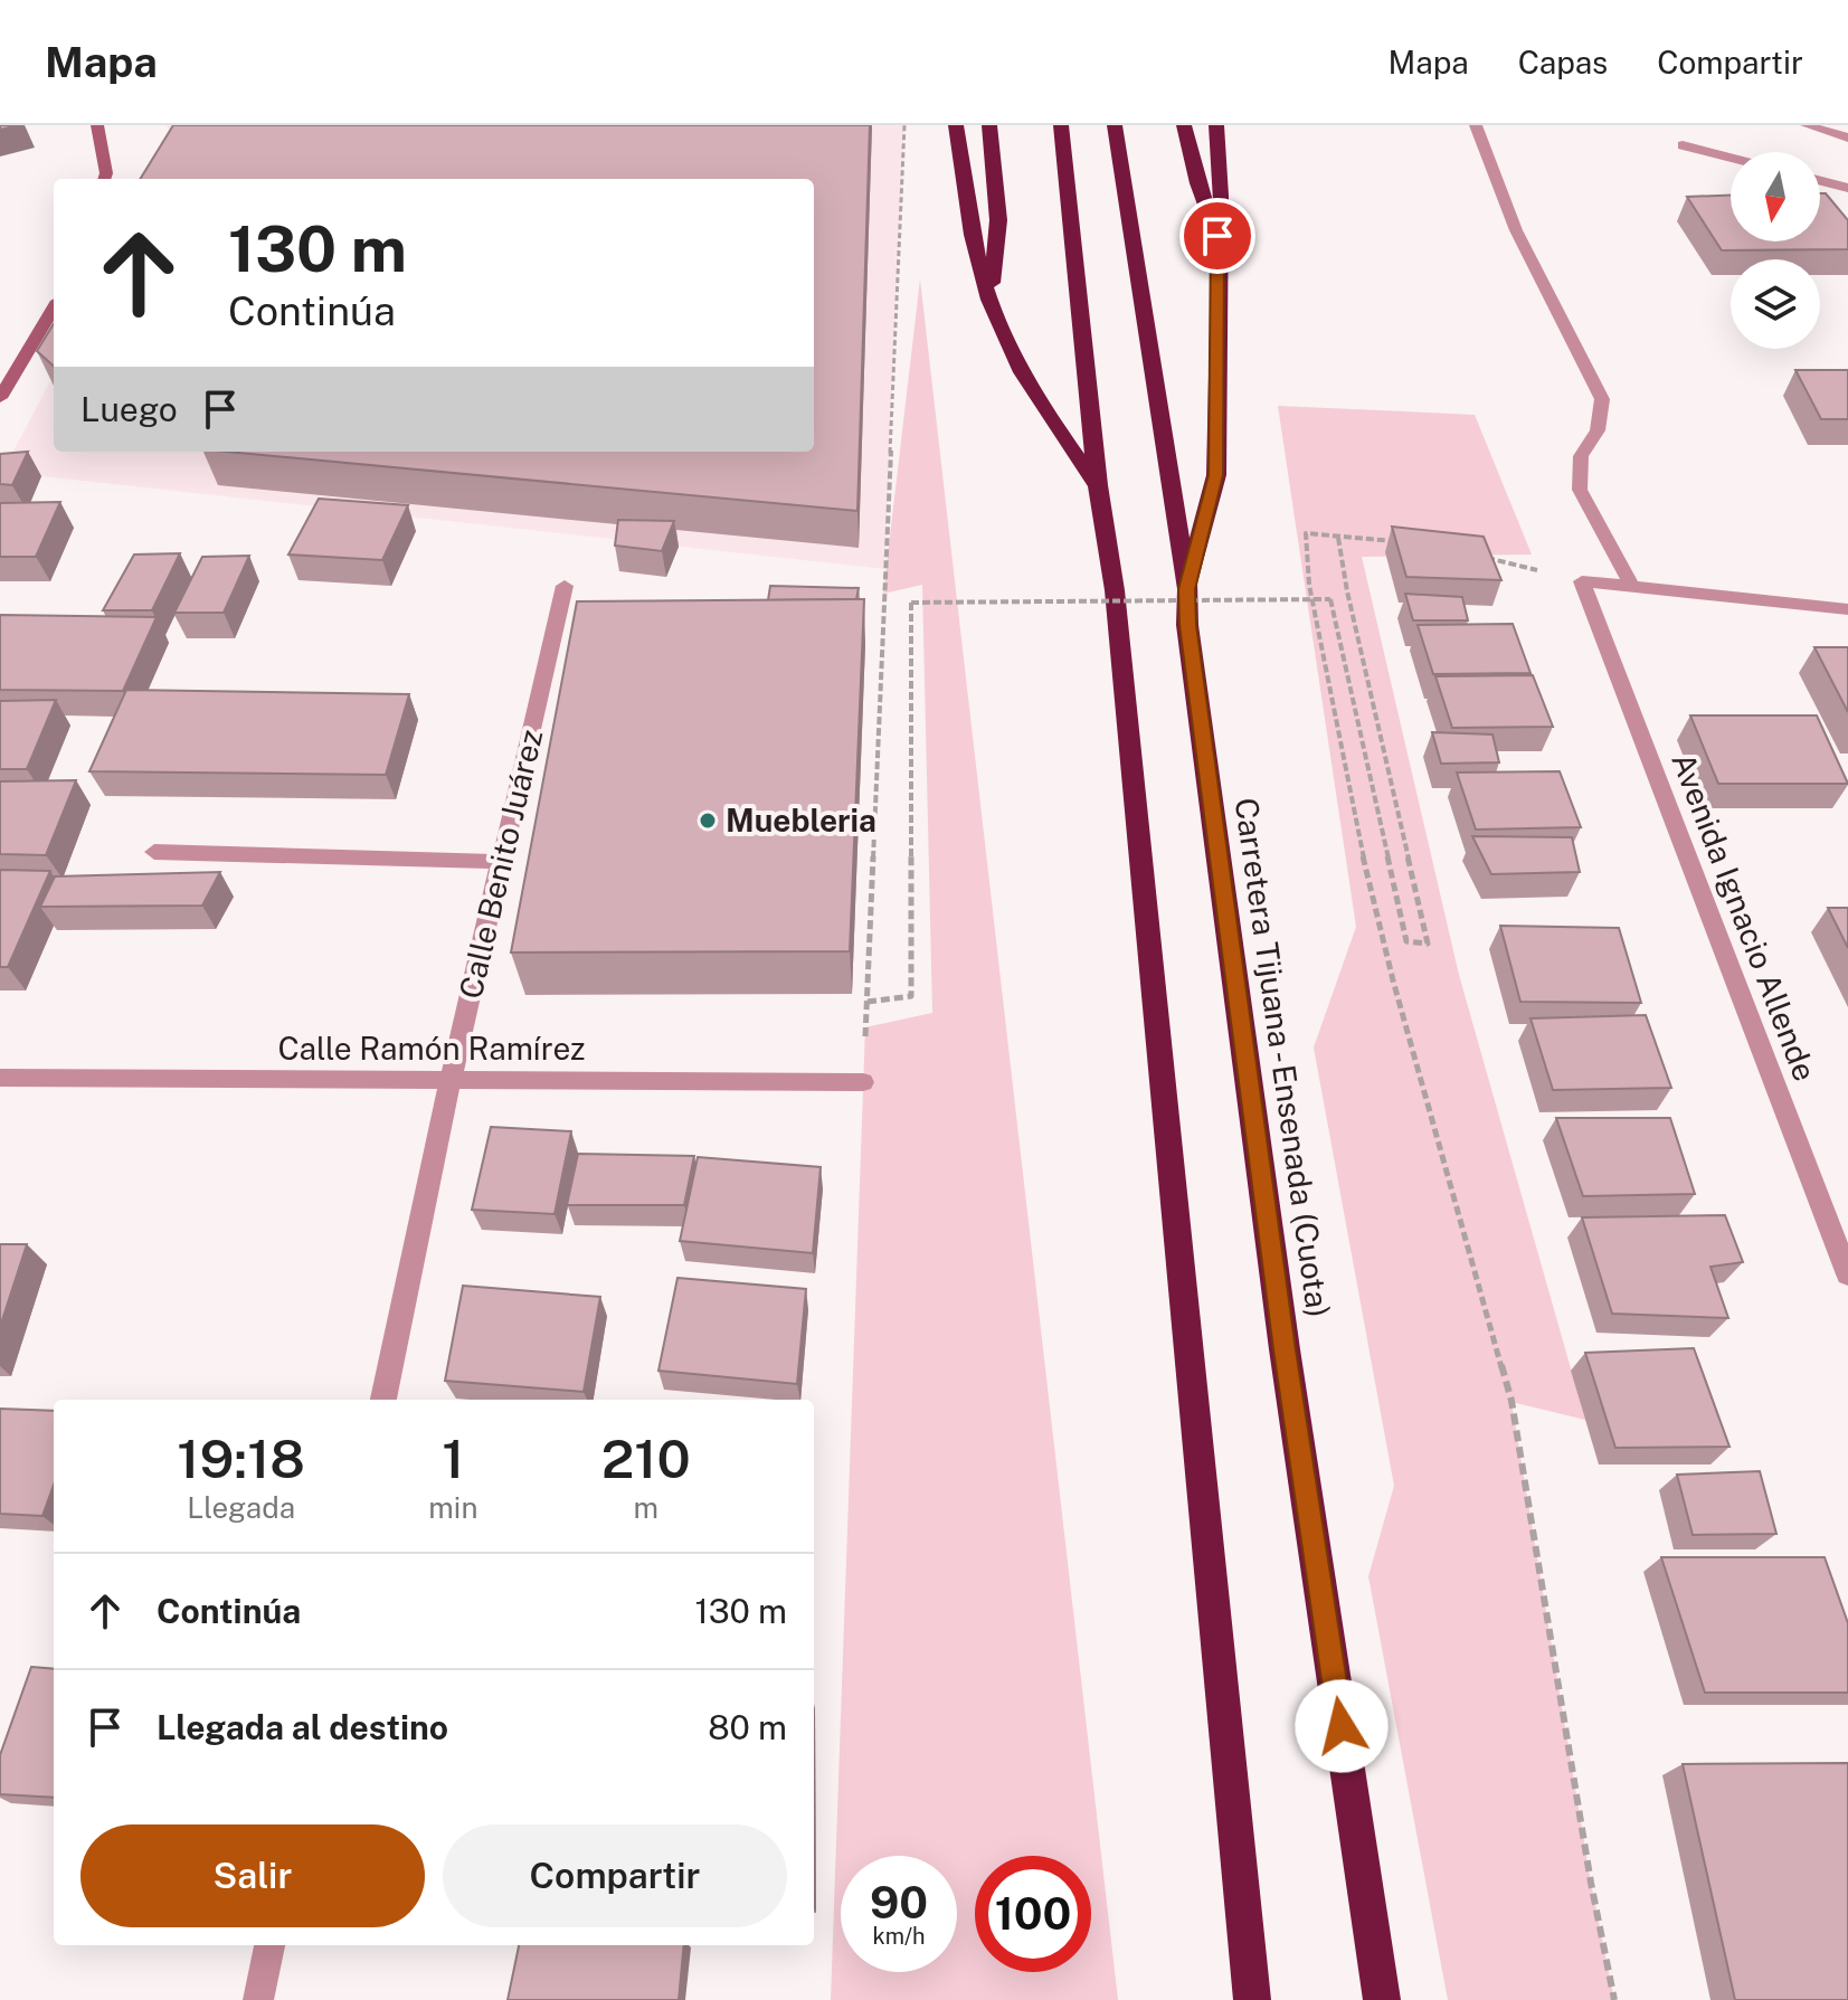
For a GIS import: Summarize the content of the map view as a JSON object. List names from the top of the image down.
{
  "streets": {
    "highway": ["Carretera Tijuana - Ensenada (Cuota)"],
    "street": ["Calle Benito Juárez", "Avenida Ignacio Allende", "Calle Ramón Ramírez"]
  },
  "crossings": [
    ["Calle Benito Juárez", "Calle Ramón Ramírez"]
  ],
  "places": ["Muebleria"],
  "north": "bottom",
  "page": {
    "header": "Mapa",
    "nav": ["Mapa", "Capas", "Compartir"],
    "turn": ["130 m", "Continúa"],
    "then": "Luego",
    "eta": [
      "19:18",
      "Llegada",
      "1",
      "min",
      "210",
      "m"
    ],
    "list": [
      {
        "name": "Continúa",
        "value": "130 m"
      },
      {
        "name": "Llegada al destino",
        "value": "80 m"
      }
    ],
    "buttons": ["Salir", "Compartir"],
    "speed": "90 km/h",
    "limit": "100"
  }
}
